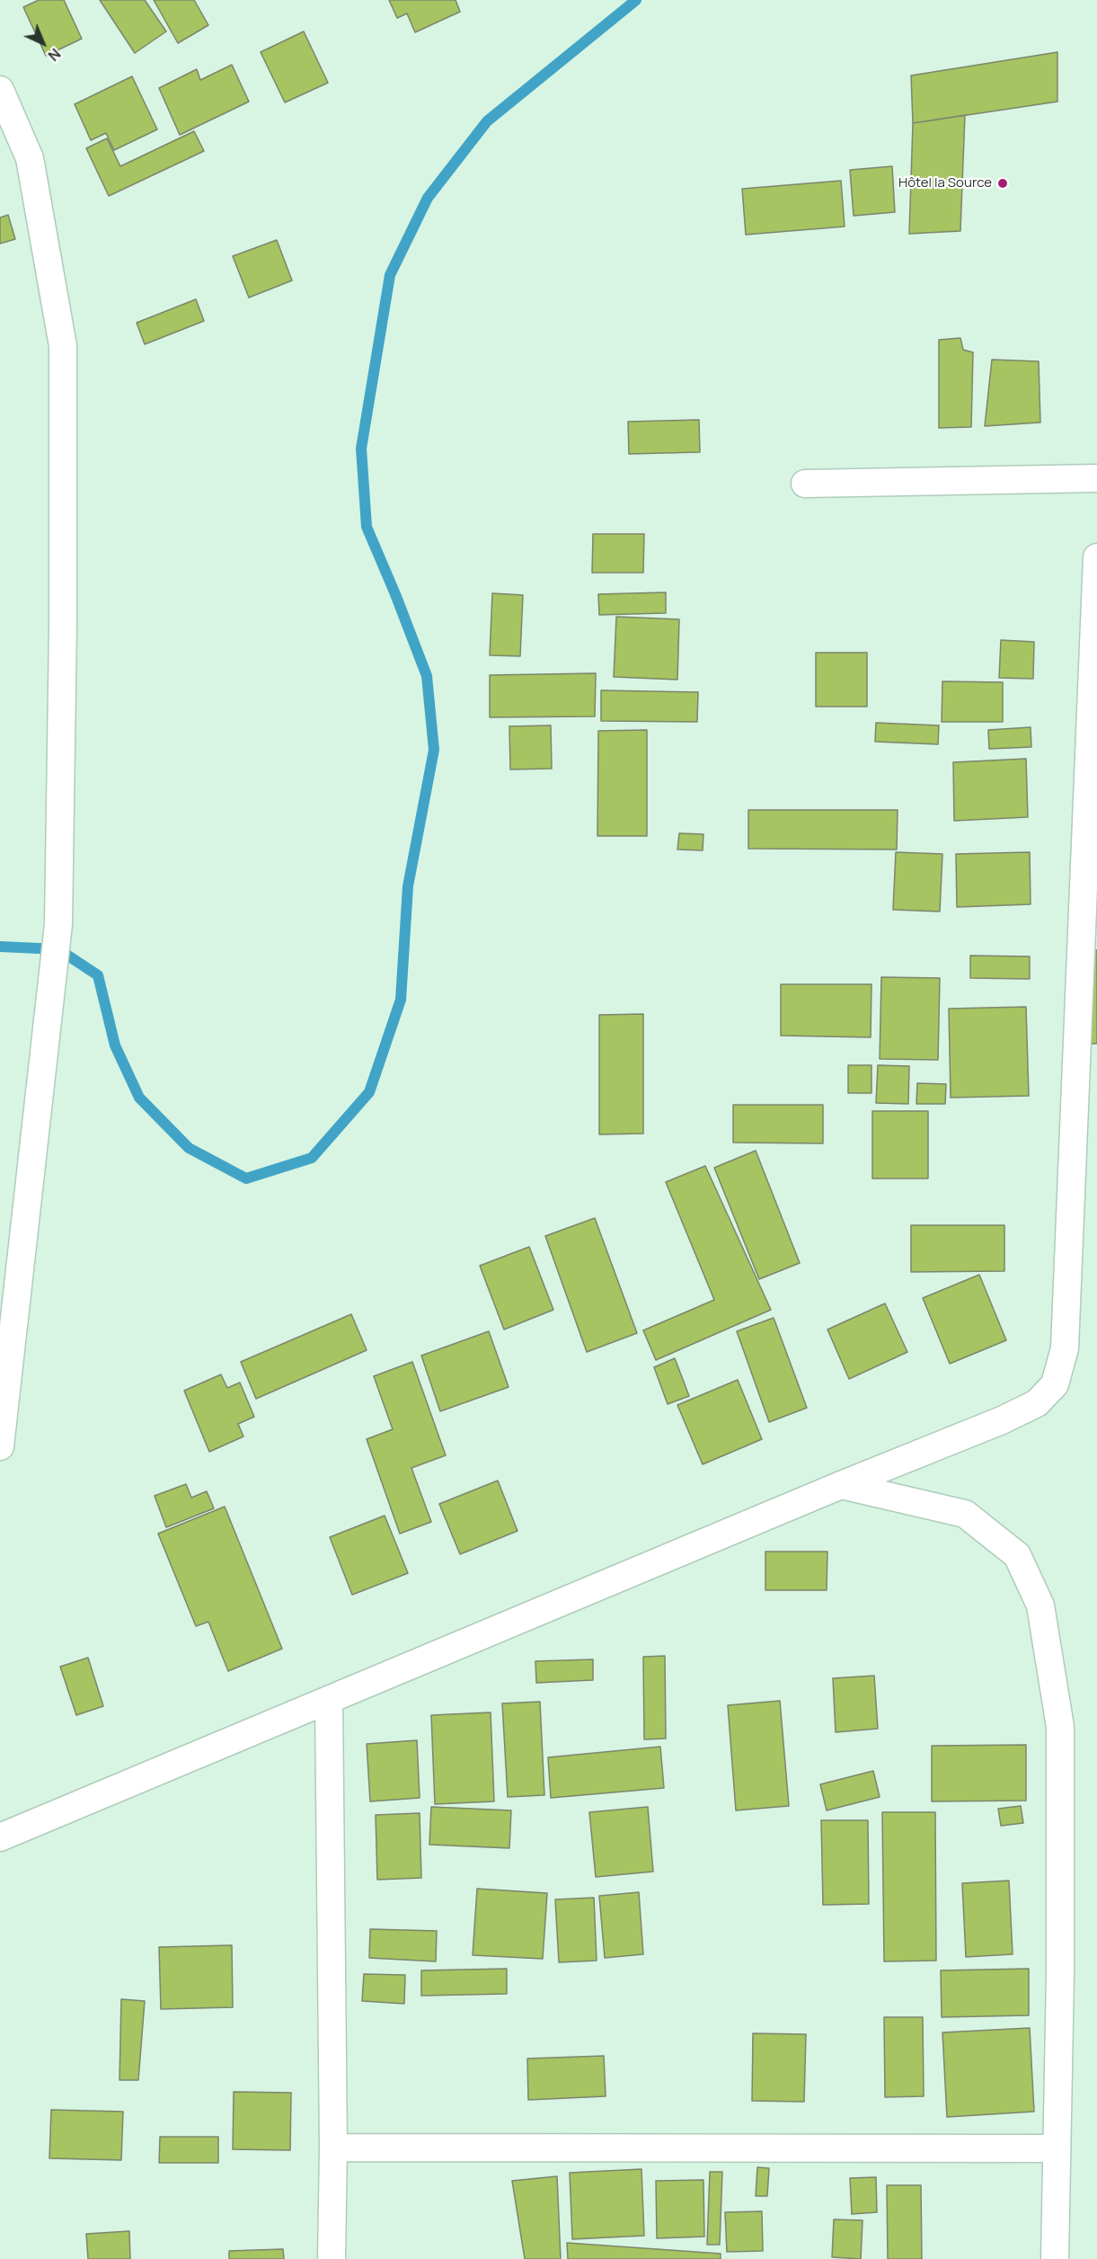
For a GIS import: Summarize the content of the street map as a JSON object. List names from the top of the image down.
{
  "places": ["Hôtel la Source"],
  "north": "bottom right"
}
